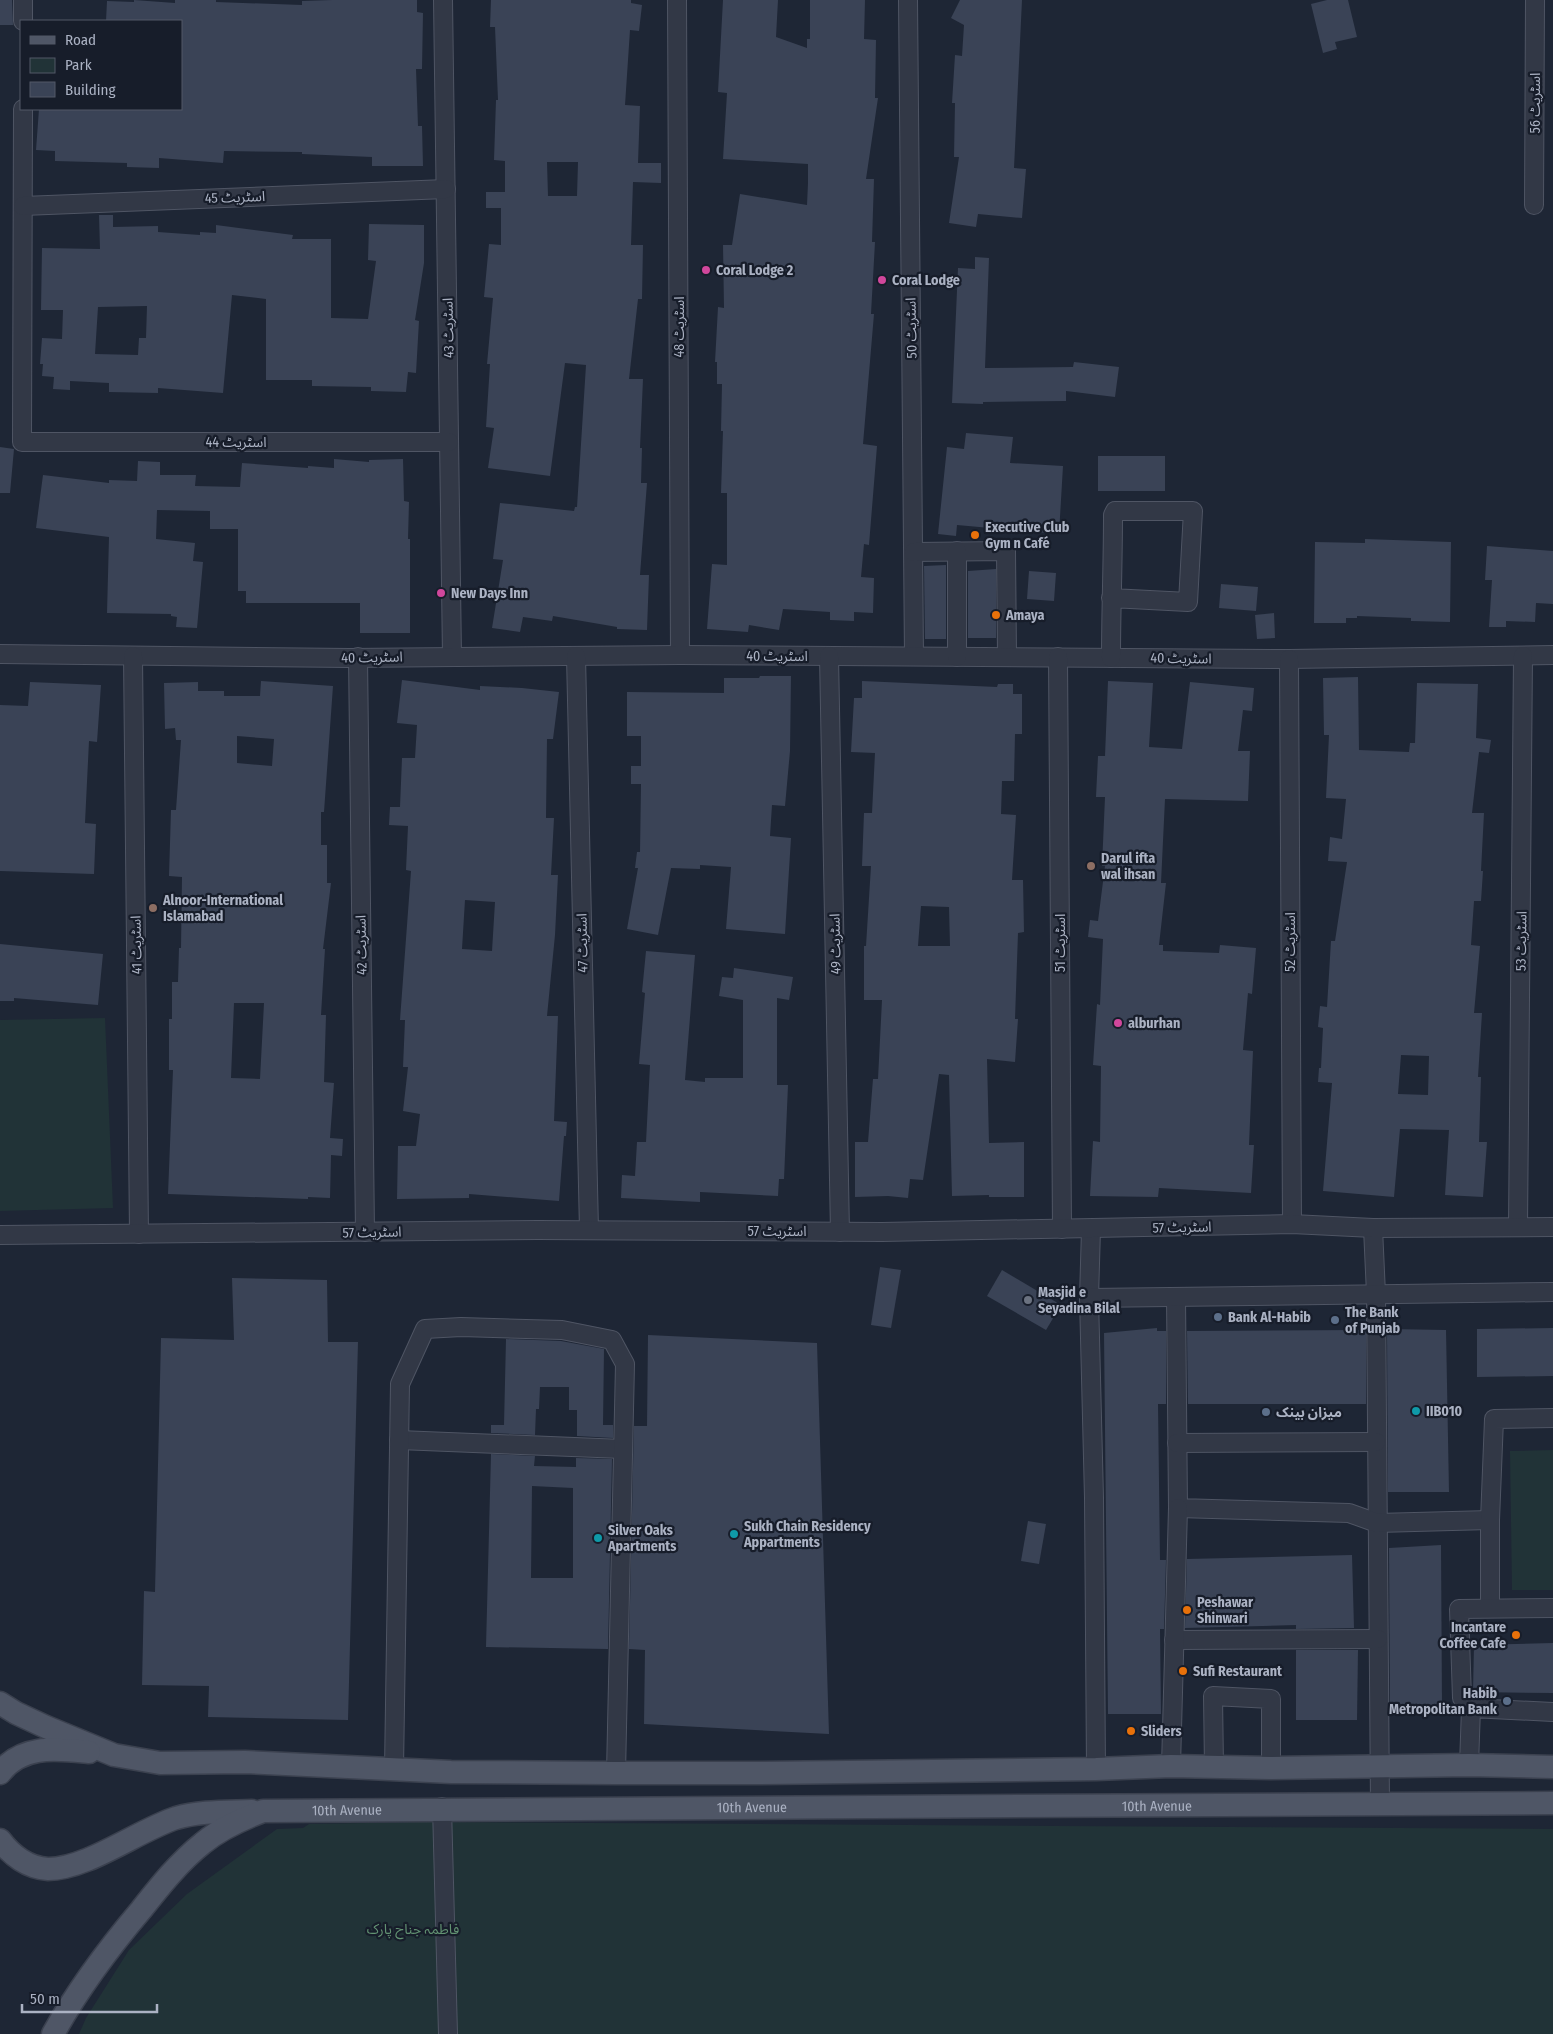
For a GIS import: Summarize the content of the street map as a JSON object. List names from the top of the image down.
{
  "streets": {
    "main road": ["10th Avenue"],
    "street": [
      "اسٹریٹ 56",
      "اسٹریٹ 45",
      "اسٹریٹ 48",
      "اسٹریٹ 43",
      "اسٹریٹ 50",
      "اسٹریٹ 44",
      "اسٹریٹ 40",
      "اسٹریٹ 53",
      "اسٹریٹ 52",
      "اسٹریٹ 47",
      "اسٹریٹ 51",
      "اسٹریٹ 49",
      "اسٹریٹ 41",
      "اسٹریٹ 42",
      "اسٹریٹ 57"
    ]
  },
  "crossings": [
    ["اسٹریٹ 45", "اسٹریٹ 43"],
    ["اسٹریٹ 45", "اسٹریٹ 44"],
    ["اسٹریٹ 48", "اسٹریٹ 40"],
    ["اسٹریٹ 43", "اسٹریٹ 44"],
    ["اسٹریٹ 43", "اسٹریٹ 40"],
    ["اسٹریٹ 50", "اسٹریٹ 40"],
    ["اسٹریٹ 40", "اسٹریٹ 53"],
    ["اسٹریٹ 40", "اسٹریٹ 52"],
    ["اسٹریٹ 40", "اسٹریٹ 47"],
    ["اسٹریٹ 40", "اسٹریٹ 51"],
    ["اسٹریٹ 40", "اسٹریٹ 49"],
    ["اسٹریٹ 40", "اسٹریٹ 41"],
    ["اسٹریٹ 40", "اسٹریٹ 42"],
    ["اسٹریٹ 53", "اسٹریٹ 57"],
    ["اسٹریٹ 52", "اسٹریٹ 57"],
    ["اسٹریٹ 47", "اسٹریٹ 57"],
    ["اسٹریٹ 51", "اسٹریٹ 57"],
    ["اسٹریٹ 49", "اسٹریٹ 57"],
    ["اسٹریٹ 41", "اسٹریٹ 57"],
    ["اسٹریٹ 42", "اسٹریٹ 57"]
  ],
  "parks": ["فاطمہ جناح پارک"],
  "places": [
    "Coral Lodge 2",
    "Coral Lodge",
    "Executive Club Gym n Café",
    "New Days Inn",
    "Amaya",
    "Darul ifta wal ihsan",
    "Alnoor-International Islamabad",
    "alburhan",
    "Masjid e Seyadina Bilal",
    "Bank Al-Habib",
    "The Bank of Punjab",
    "IIB010",
    "میزان بینک",
    "Sukh Chain Residency Appartments",
    "Silver Oaks Apartments",
    "Peshawar Shinwari",
    "Incantare Coffee Cafe",
    "Sufi Restaurant",
    "Habib Metropolitan Bank",
    "Sliders"
  ],
  "legend": ["Road", "Park", "Building"],
  "scale_bar": "50 m"
}
